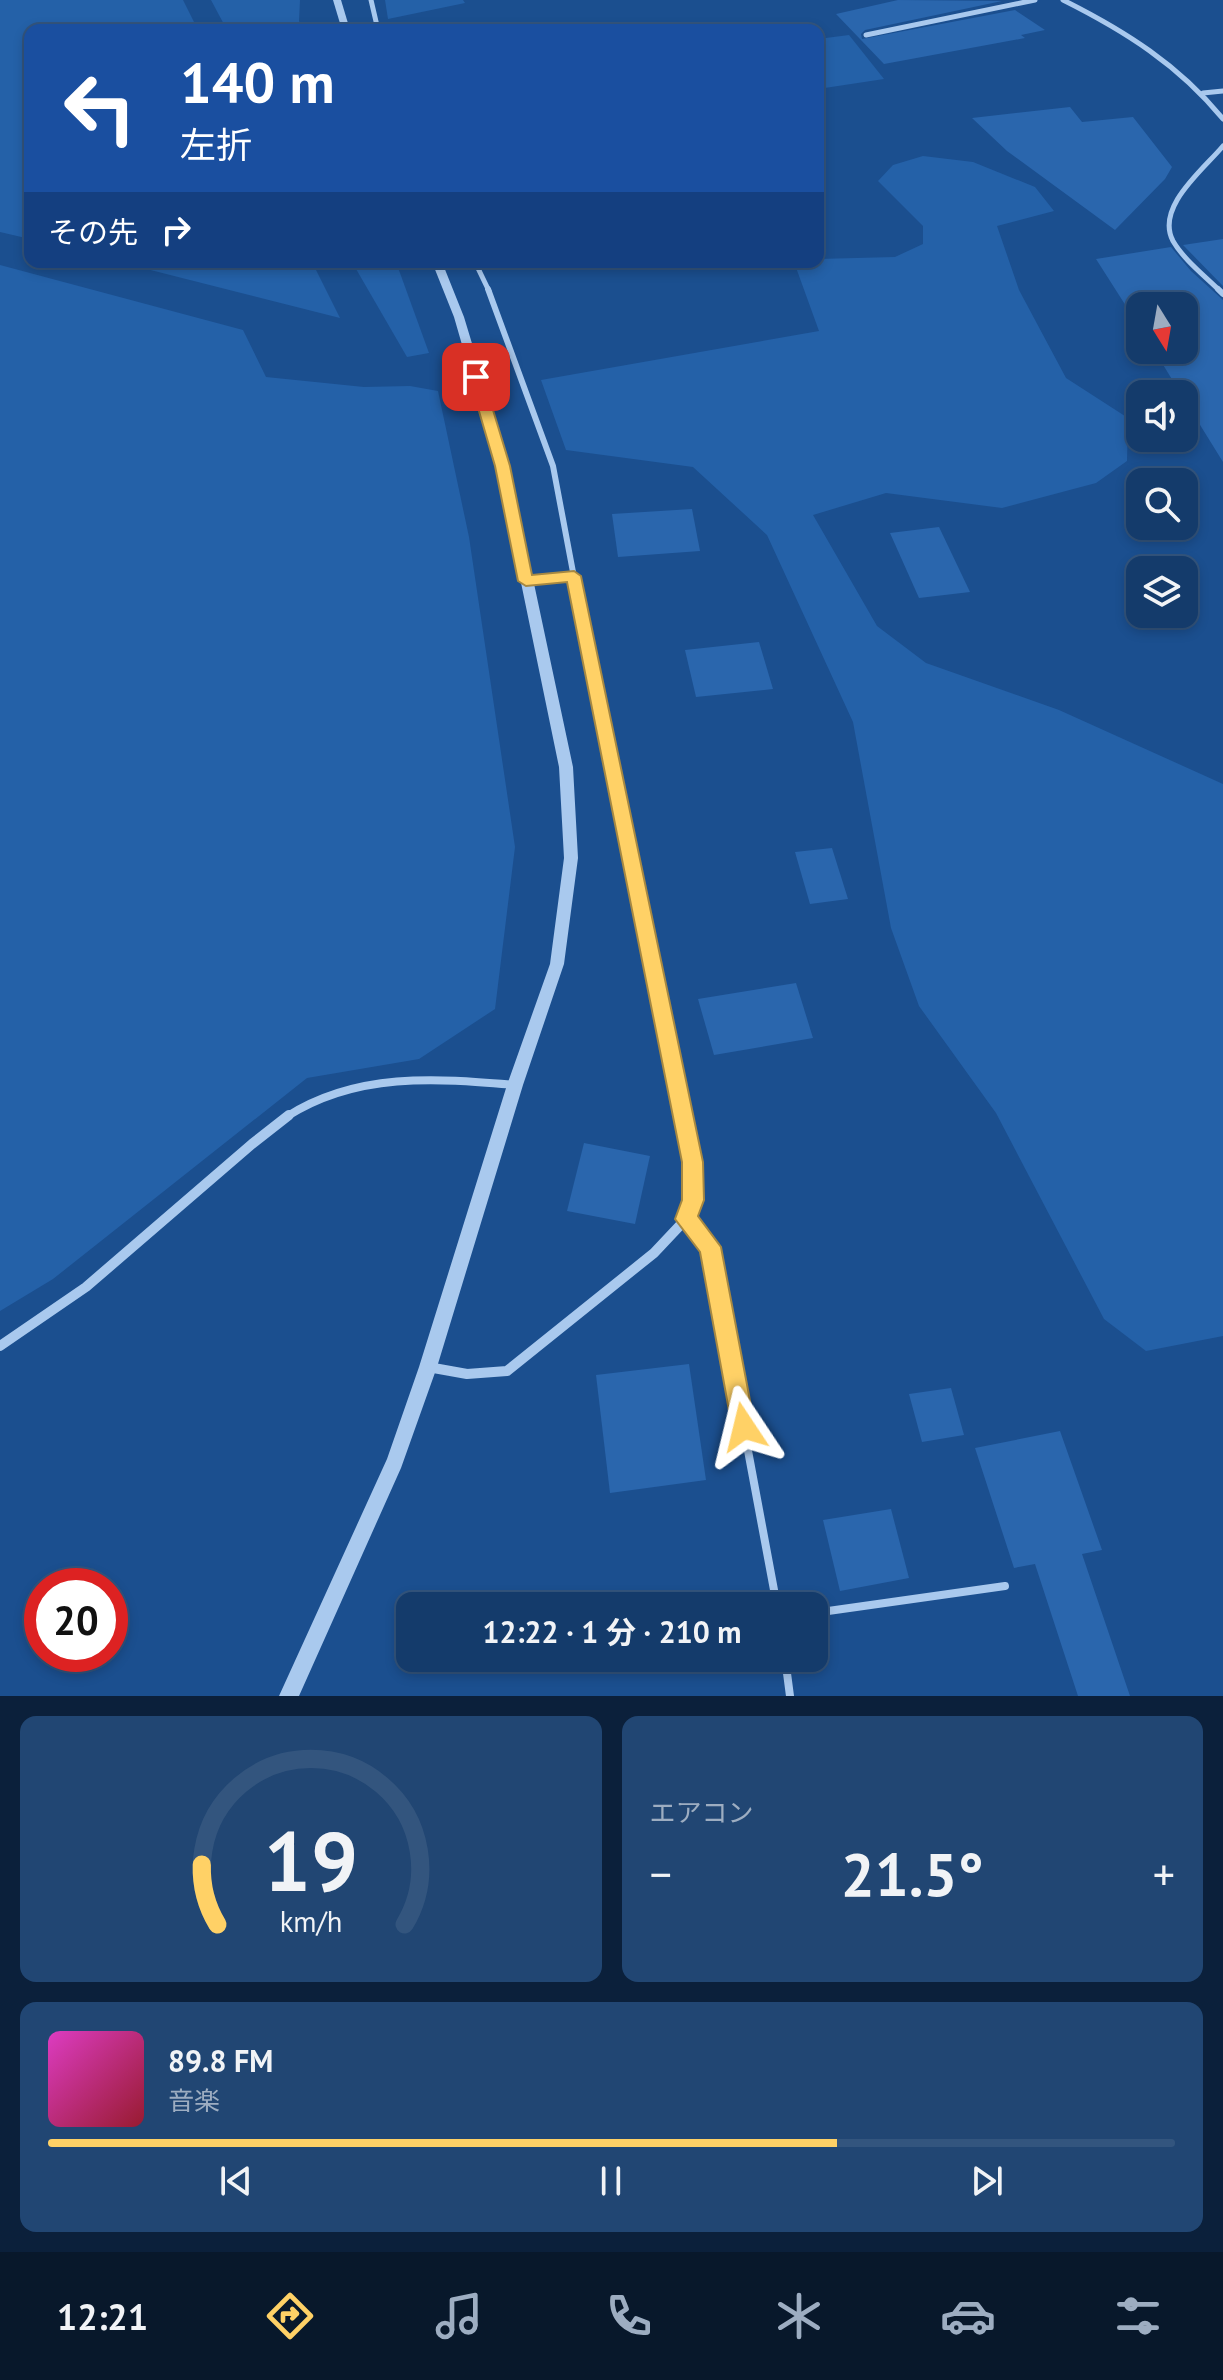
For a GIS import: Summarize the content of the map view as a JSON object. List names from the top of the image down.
{
  "north": "bottom",
  "page": {
    "turn": ["140 m", "左折"],
    "then": "その先",
    "limit": "20",
    "trip": "12:22 · 1 分 · 210 m",
    "tile": "エアコン",
    "heat": ["−", "21.5°", "+"],
    "song": ["89.8 FM", "音楽"],
    "tabs": "12:21",
    "gauge": ["19", "km/h"]
  }
}
